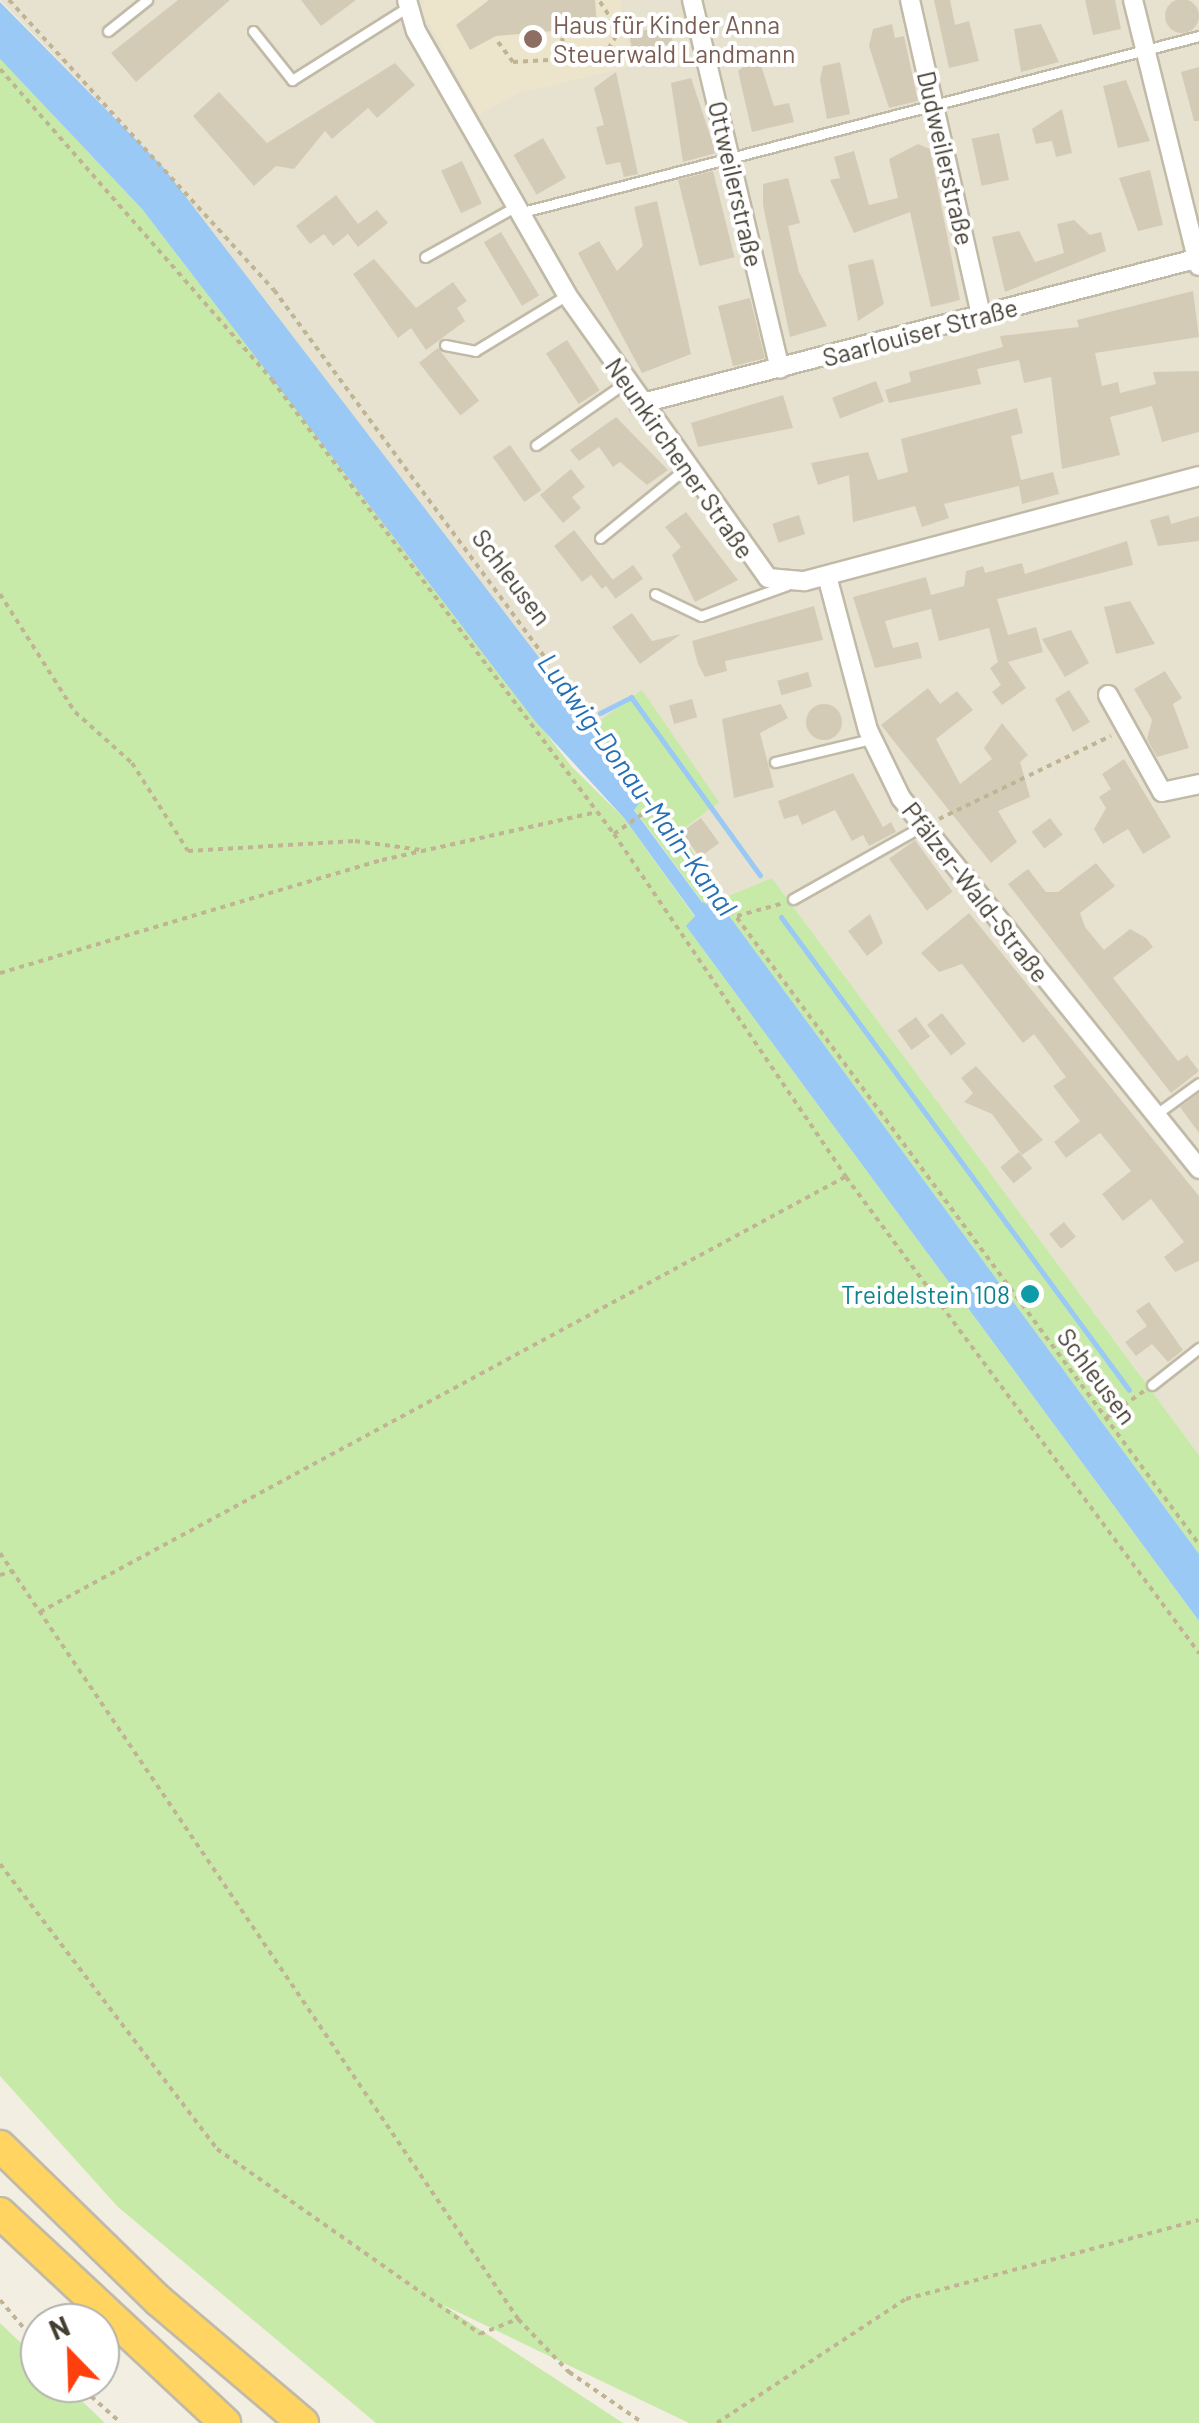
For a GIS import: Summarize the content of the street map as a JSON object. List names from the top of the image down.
{
  "streets": {
    "street": [
      "Dudweilerstraße",
      "Ottweilerstraße",
      "Saarlouiser Straße",
      "Neunkirchener Straße",
      "Pfälzer-Wald-Straße"
    ],
    "path": ["Schleusen"]
  },
  "crossings": [
    ["Dudweilerstraße", "Saarlouiser Straße"],
    ["Ottweilerstraße", "Saarlouiser Straße"],
    ["Saarlouiser Straße", "Neunkirchener Straße"]
  ],
  "water": ["Ludwig-Donau-Main-Kanal"],
  "places": ["Haus für Kinder Anna Steuerwald Landmann", "Treidelstein 108"],
  "north": "top left"
}
